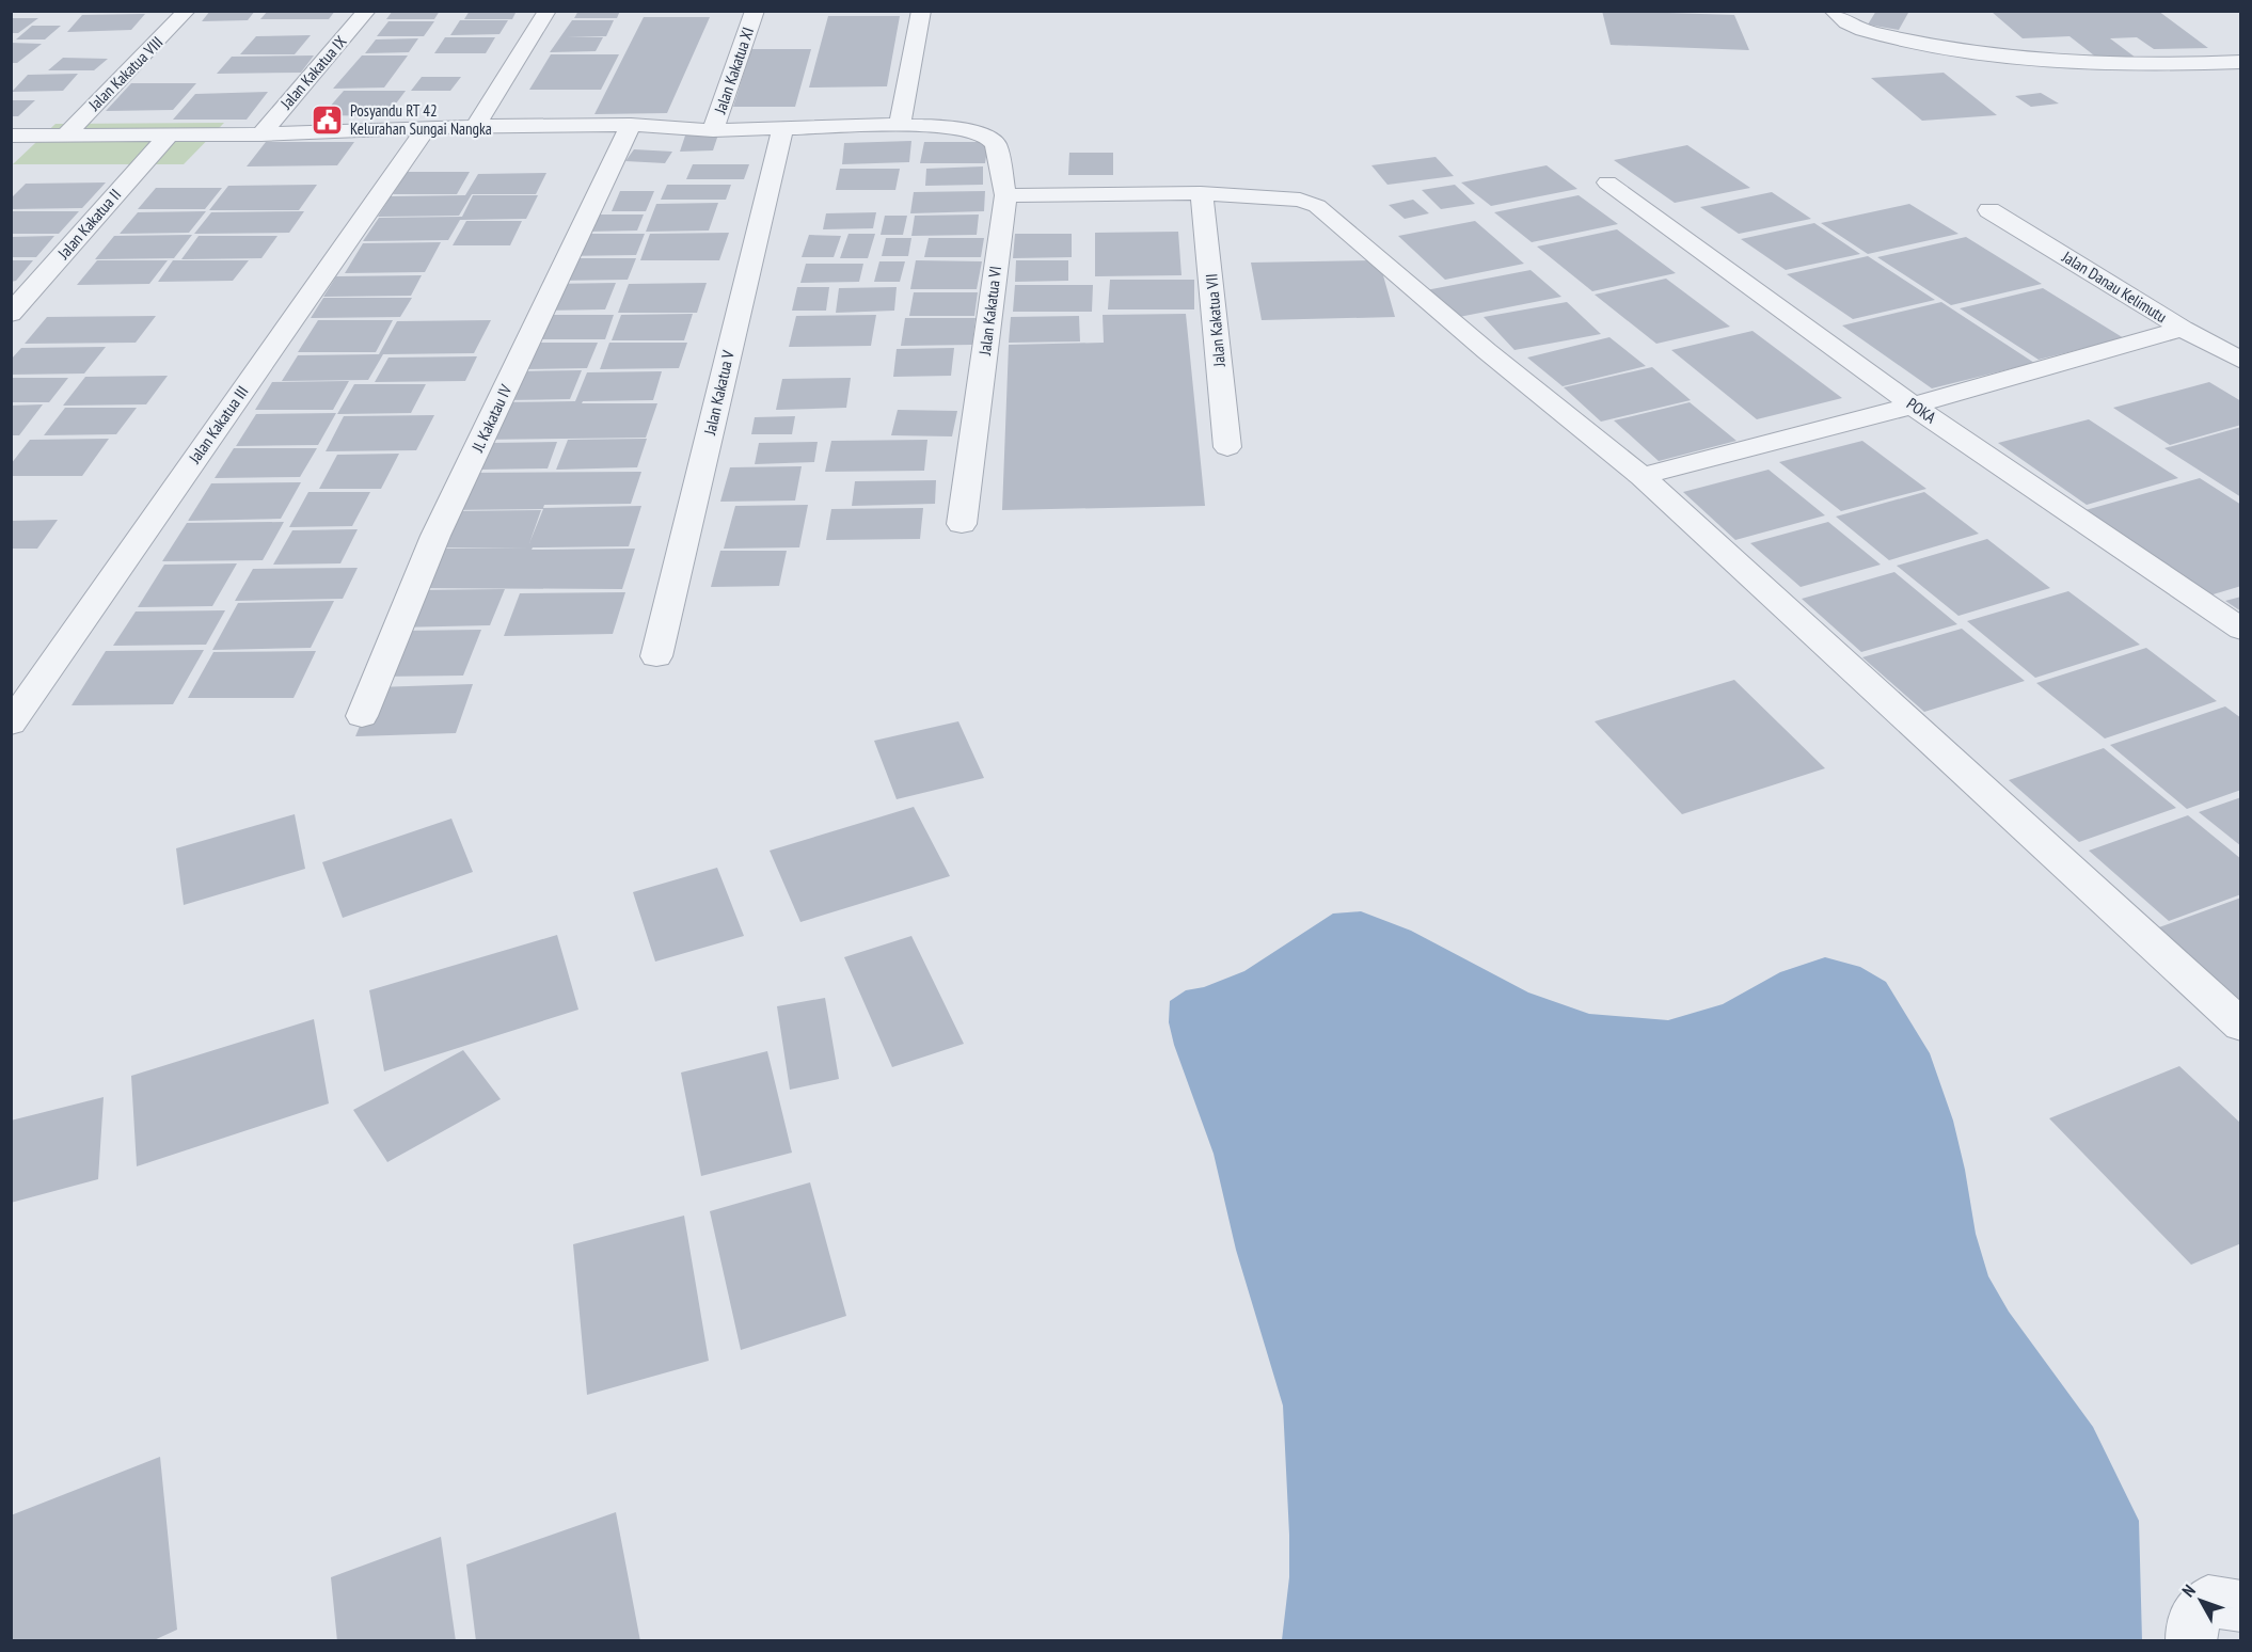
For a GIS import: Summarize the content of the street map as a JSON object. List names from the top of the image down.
{
  "streets": {
    "street": [
      "Jalan Kakatua XI",
      "Jalan Kakatua IX",
      "Jalan Kakatua VIII",
      "Jalan Kakatua II",
      "Jalan Danau Kelimutu",
      "Jalan Kakatua VI",
      "Jalan Kakatua VII",
      "Jalan Kakatua V",
      "POKA",
      "Jl. Kakatau IV",
      "Jalan Kakatua III"
    ]
  },
  "places": {
    "public building": ["Posyandu RT 42 Kelurahan Sungai Nangka"]
  },
  "north": "top left"
}
